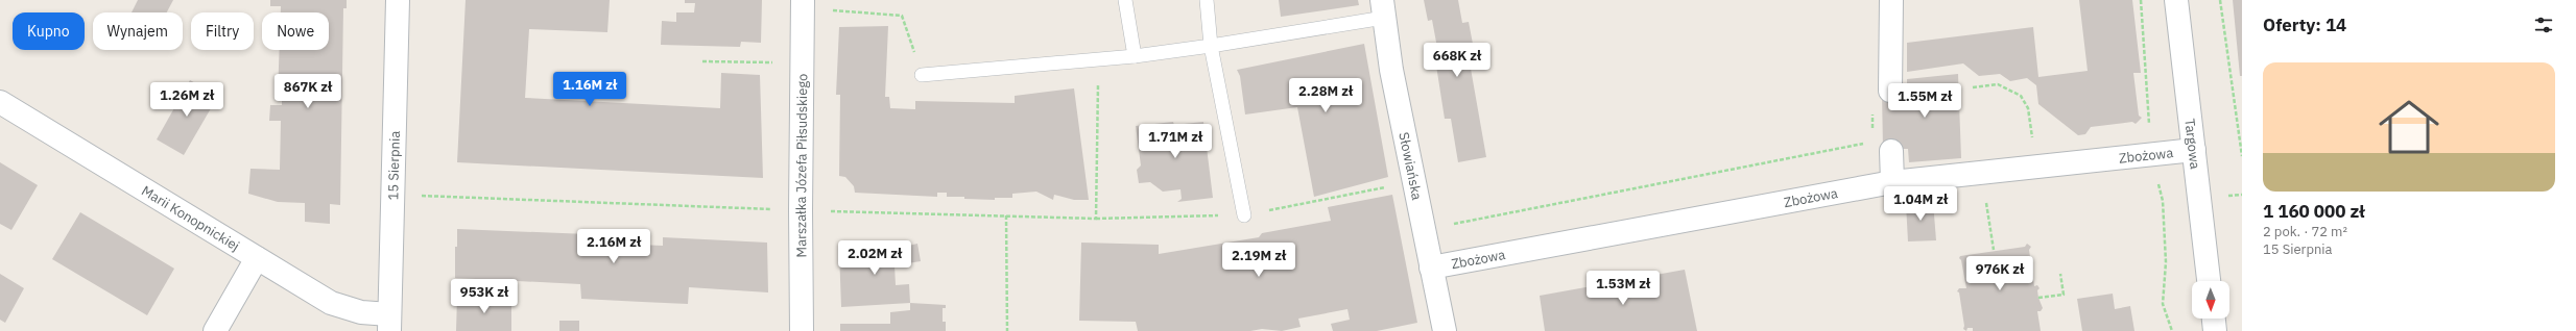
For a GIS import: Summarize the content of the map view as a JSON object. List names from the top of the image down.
{
  "streets": {
    "street": [
      "Targowa",
      "Zbożowa",
      "15 Sierpnia",
      "Marszałka Józefa Piłsudskiego",
      "Słowiańska",
      "Marii Konopnickiej"
    ]
  },
  "crossings": [
    ["Targowa", "Zbożowa"],
    ["Zbożowa", "Słowiańska"],
    ["15 Sierpnia", "Marii Konopnickiej"]
  ],
  "north": "bottom",
  "page": {
    "heading": "Oferty: 14",
    "chip": [
      "Kupno",
      "Wynajem",
      "Filtry",
      "Nowe"
    ],
    "price": [
      "668K zł",
      "1.16M zł",
      "867K zł",
      "2.28M zł",
      "1.26M zł",
      "1.55M zł",
      "1.71M zł",
      "1.04M zł",
      "2.16M zł",
      "2.02M zł",
      "2.19M zł",
      "976K zł",
      "1.53M zł",
      "953K zł"
    ],
    "list": [
      {
        "name": "1 160 000 zł",
        "note": "2 pok. · 72 m² · 15 Sierpnia"
      }
    ]
  }
}
